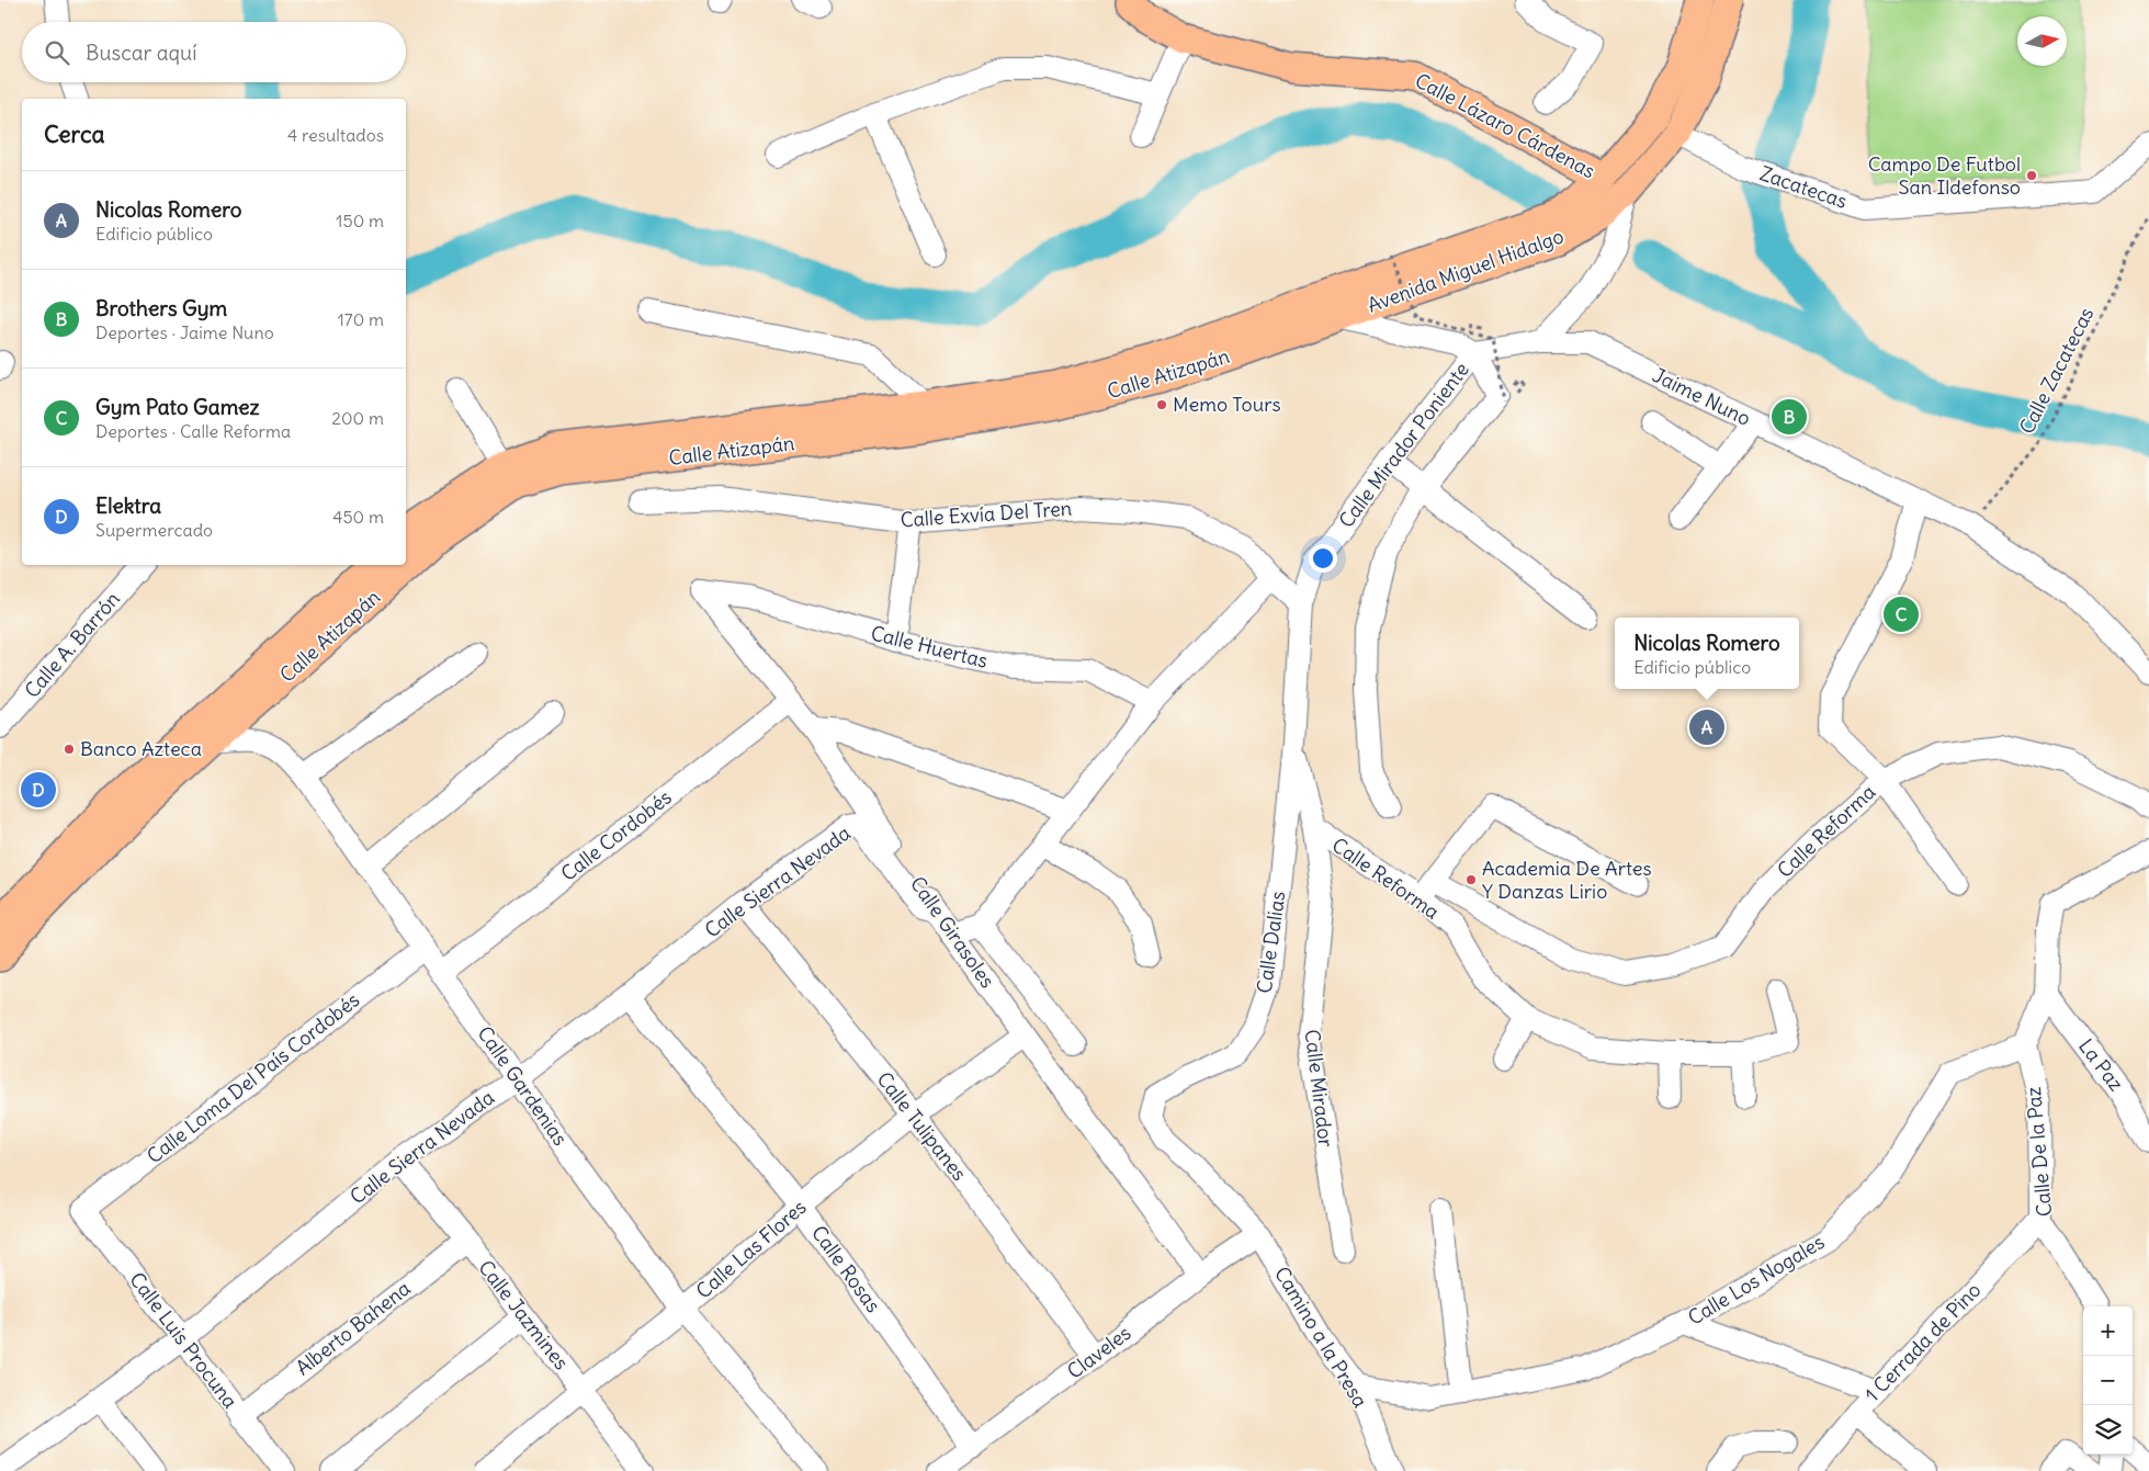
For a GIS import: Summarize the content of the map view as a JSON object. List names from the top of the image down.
{
  "streets": {
    "main road": ["Calle Lázaro Cárdenas", "Avenida Miguel Hidalgo", "Calle Atizapán"],
    "street": [
      "Zacatecas",
      "Jaime Nuno",
      "Calle Mirador Poniente",
      "Calle Exvía Del Tren",
      "Calle A. Barrón",
      "Calle Huertas",
      "Calle Reforma",
      "Calle Cordobés",
      "Calle Sierra Nevada",
      "Calle Girasoles",
      "Calle Dalias",
      "La Paz",
      "Calle Loma Del País Cordobés",
      "Calle Gardenias",
      "Calle Mirador",
      "Calle Tulipanes",
      "Calle De la Paz",
      "Calle Las Flores",
      "Calle Rosas",
      "Calle Los Nogales",
      "Calle Jazmines",
      "Alberto Bahena",
      "Camino a la Presa",
      "Calle Luis Procuna",
      "1 Cerrada de Pino",
      "Claveles"
    ],
    "path": ["Calle Zacatecas"]
  },
  "crossings": [
    ["Calle Lázaro Cárdenas", "Avenida Miguel Hidalgo"],
    ["Zacatecas", "Avenida Miguel Hidalgo"],
    ["Avenida Miguel Hidalgo", "Calle Atizapán"],
    ["Calle Zacatecas", "Jaime Nuno"],
    ["Calle Atizapán", "Calle Gardenias"],
    ["Jaime Nuno", "Calle Mirador Poniente"],
    ["Jaime Nuno", "Calle Reforma"],
    ["Calle Mirador Poniente", "Calle Exvía Del Tren"],
    ["Calle Huertas", "Calle Girasoles"],
    ["Calle Reforma", "Calle Dalias"],
    ["Calle Reforma", "Calle Mirador"],
    ["Calle Cordobés", "Calle Girasoles"],
    ["Calle Cordobés", "Calle Gardenias"],
    ["Calle Sierra Nevada", "Calle Girasoles"],
    ["Calle Sierra Nevada", "Calle Gardenias"],
    ["Calle Sierra Nevada", "Calle Tulipanes"],
    ["Calle Sierra Nevada", "Calle Rosas"],
    ["Calle Sierra Nevada", "Calle Jazmines"],
    ["Calle Sierra Nevada", "Calle Luis Procuna"],
    ["Calle Girasoles", "Calle Las Flores"],
    ["Calle Girasoles", "Claveles"],
    ["Calle Dalias", "Camino a la Presa"],
    ["Calle Dalias", "Claveles"],
    ["Calle Loma Del País Cordobés", "Calle Gardenias"],
    ["Calle Loma Del País Cordobés", "Calle Luis Procuna"],
    ["Calle Gardenias", "Calle Las Flores"],
    ["Calle Tulipanes", "Calle Las Flores"],
    ["Calle Tulipanes", "Claveles"],
    ["Calle De la Paz", "Calle Los Nogales"],
    ["Calle De la Paz", "1 Cerrada de Pino"],
    ["Calle Las Flores", "Calle Rosas"],
    ["Calle Las Flores", "Calle Jazmines"],
    ["Calle Rosas", "Claveles"],
    ["Calle Los Nogales", "Camino a la Presa"],
    ["Calle Jazmines", "Alberto Bahena"],
    ["Alberto Bahena", "Calle Luis Procuna"],
    ["Camino a la Presa", "Claveles"]
  ],
  "places": [
    "Campo De Futbol San Ildefonso",
    "Memo Tours",
    "Banco Azteca",
    "Academia De Artes Y Danzas Lirio"
  ],
  "north": "right",
  "page": {
    "search": "Buscar aquí",
    "heading": ["Cerca", "4 resultados"],
    "list": [
      {
        "mark": "A",
        "name": "Nicolas Romero",
        "note": "Edificio público",
        "value": "150 m"
      },
      {
        "mark": "B",
        "name": "Brothers Gym",
        "note": "Deportes · Jaime Nuno",
        "value": "170 m"
      },
      {
        "mark": "C",
        "name": "Gym Pato Gamez",
        "note": "Deportes · Calle Reforma",
        "value": "200 m"
      },
      {
        "mark": "D",
        "name": "Elektra",
        "note": "Supermercado",
        "value": "450 m"
      }
    ],
    "pins": [
      "B",
      "C",
      "A",
      "D"
    ],
    "popup": ["Nicolas Romero", "Edificio público"],
    "map_buttons": ["+", "−"]
  }
}
